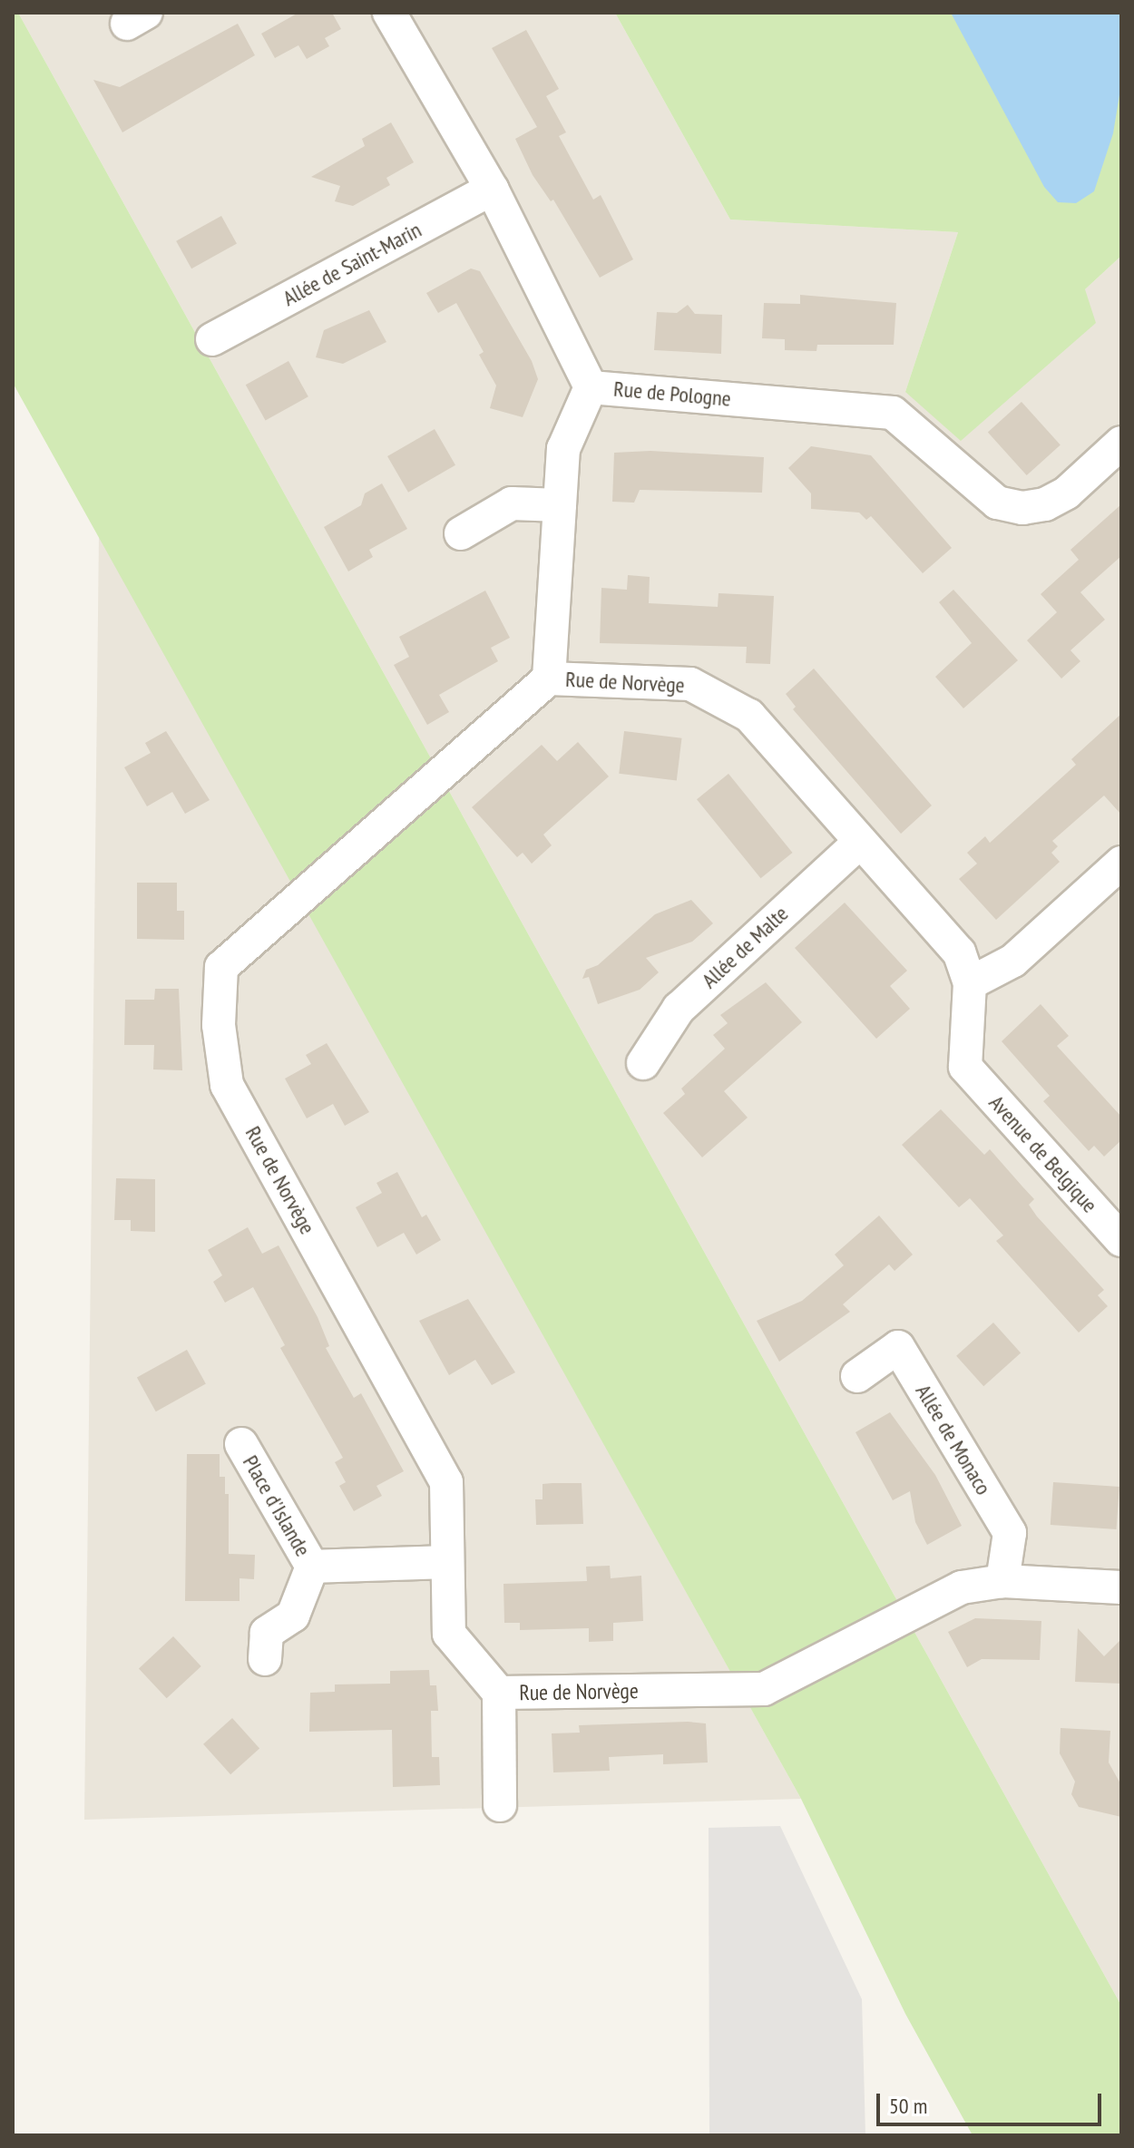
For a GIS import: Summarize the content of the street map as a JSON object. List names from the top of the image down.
{
  "streets": {
    "street": [
      "Allée de Saint-Marin",
      "Rue de Pologne",
      "Rue de Norvège",
      "Allée de Malte",
      "Avenue de Belgique",
      "Allée de Monaco",
      "Place d'Islande"
    ]
  },
  "crossings": [
    ["Allée de Saint-Marin", "Rue de Pologne"],
    ["Rue de Norvège", "Allée de Malte"],
    ["Rue de Norvège", "Avenue de Belgique"],
    ["Rue de Norvège", "Allée de Monaco"],
    ["Rue de Norvège", "Place d'Islande"]
  ],
  "scale_bar": "50 m"
}
